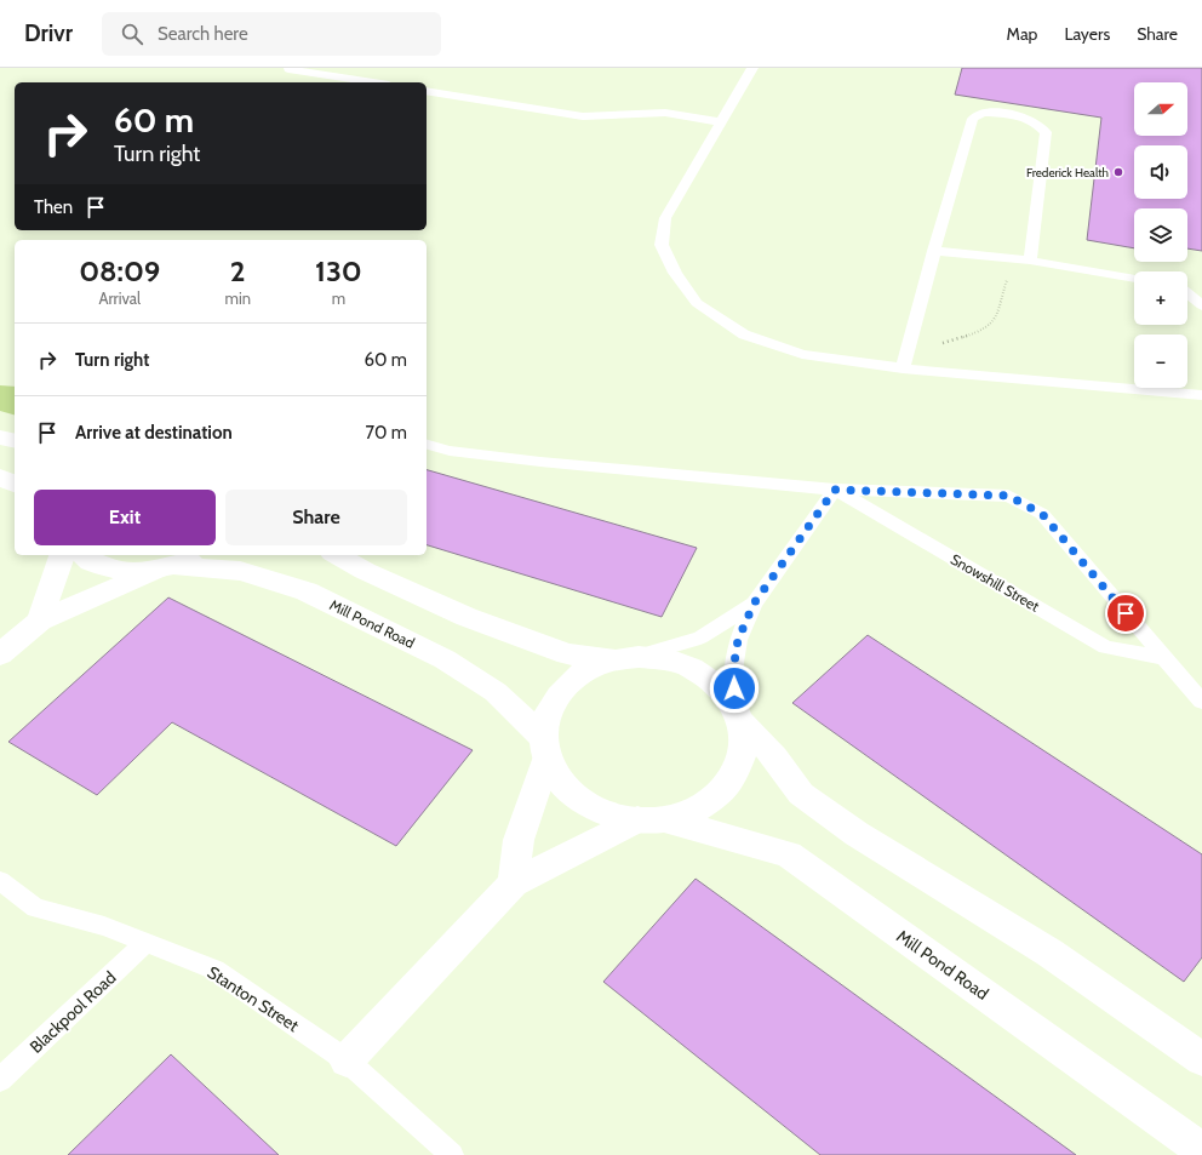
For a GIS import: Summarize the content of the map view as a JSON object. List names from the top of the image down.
{
  "streets": {
    "street": ["Mill Pond Road"],
    "lane": ["Snowshill Street", "Stanton Street", "Blackpool Road"]
  },
  "crossings": [
    ["Stanton Street", "Blackpool Road"]
  ],
  "places": ["Frederick Health"],
  "north": "right",
  "page": {
    "header": "Drivr",
    "search": "Search here",
    "nav": ["Map", "Layers", "Share"],
    "map_buttons": ["+", "−"],
    "turn": ["60 m", "Turn right"],
    "then": "Then",
    "eta": [
      "08:09",
      "Arrival",
      "2",
      "min",
      "130",
      "m"
    ],
    "list": [
      {
        "name": "Turn right",
        "value": "60 m"
      },
      {
        "name": "Arrive at destination",
        "value": "70 m"
      }
    ],
    "buttons": ["Exit", "Share"]
  }
}
